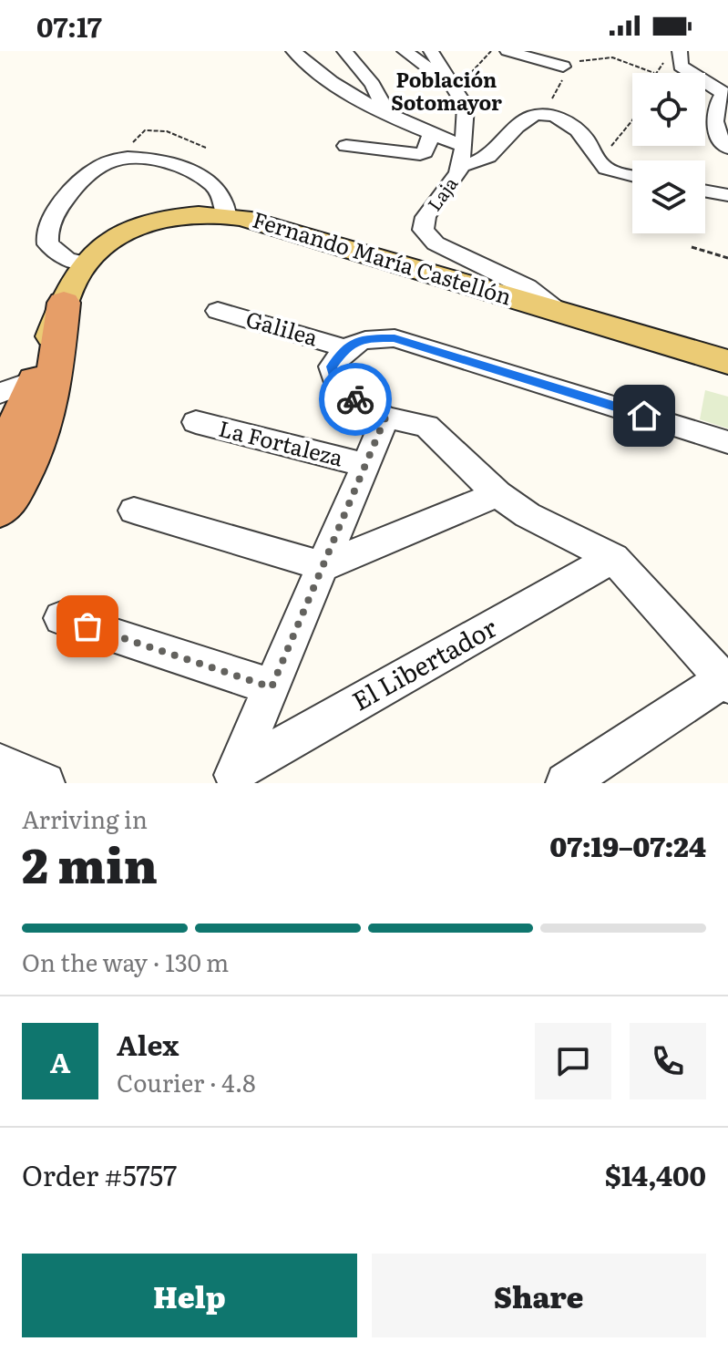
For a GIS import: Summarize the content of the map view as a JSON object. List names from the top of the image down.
{
  "streets": {
    "main road": ["Fernando María Castellón"],
    "street": [
      "Laja",
      "Galilea",
      "La Fortaleza",
      "El Libertador"
    ]
  },
  "crossings": [
    ["Laja", "Fernando María Castellón"]
  ],
  "districts": ["Población Sotomayor"],
  "page": {
    "status": "07:17",
    "heading": ["2 min", "Arriving in", "07:19–07:24"],
    "panel": [
      "Alex",
      "Courier · 4.8",
      "Order #5757",
      "$14,400"
    ],
    "bar": "On the way · 130 m",
    "round": "A",
    "buttons": ["Help", "Share"]
  }
}
